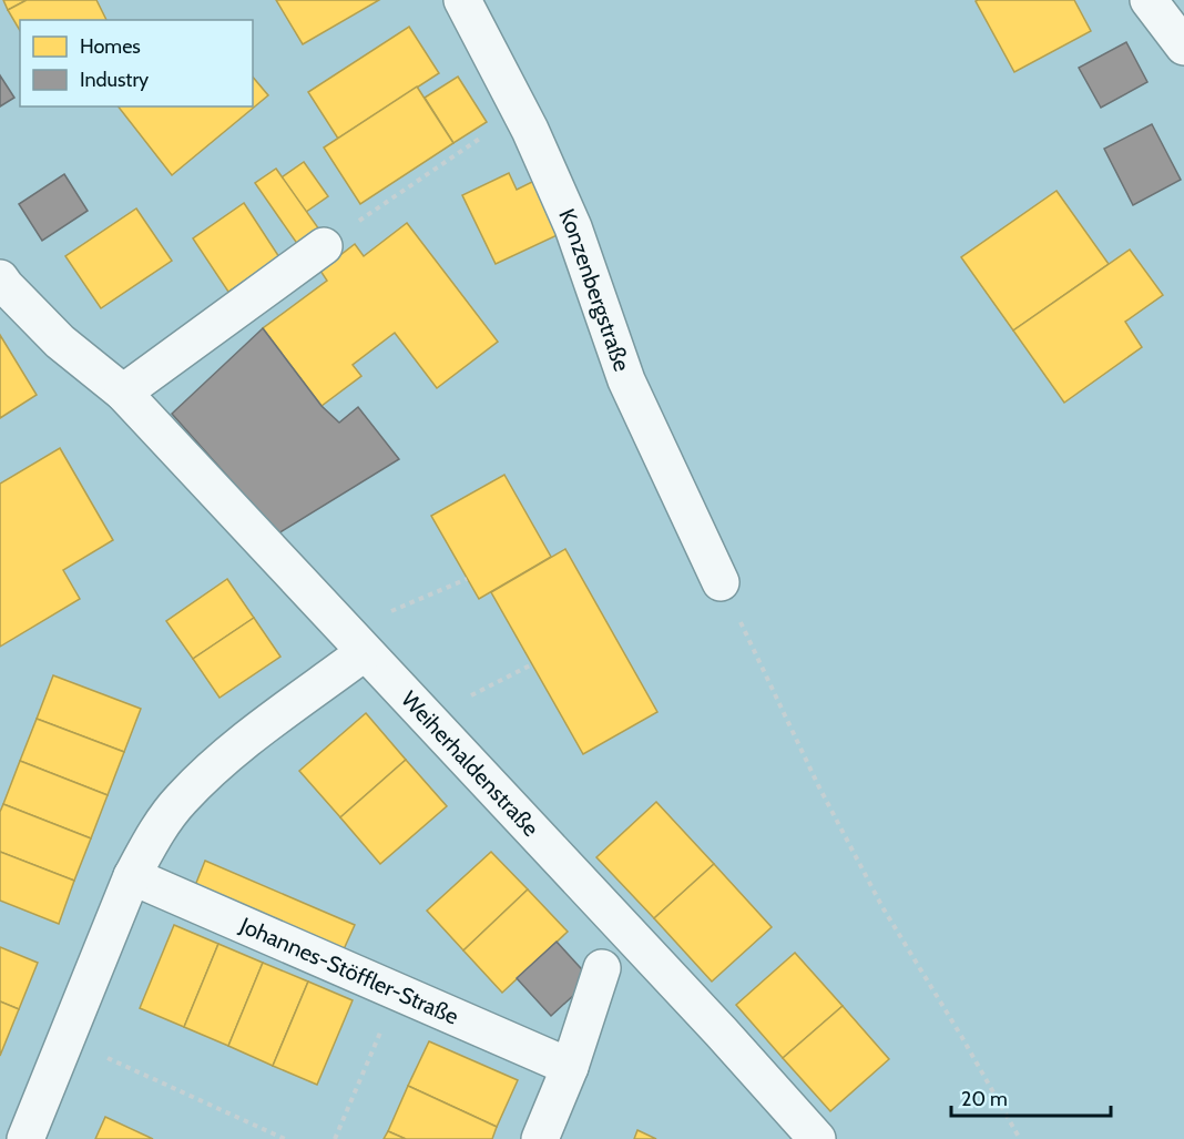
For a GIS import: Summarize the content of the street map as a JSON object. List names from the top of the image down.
{
  "streets": {
    "street": ["Konzenbergstraße", "Weiherhaldenstraße", "Johannes-Stöffler-Straße"]
  },
  "legend": ["Homes", "Industry"],
  "scale_bar": "20 m"
}
